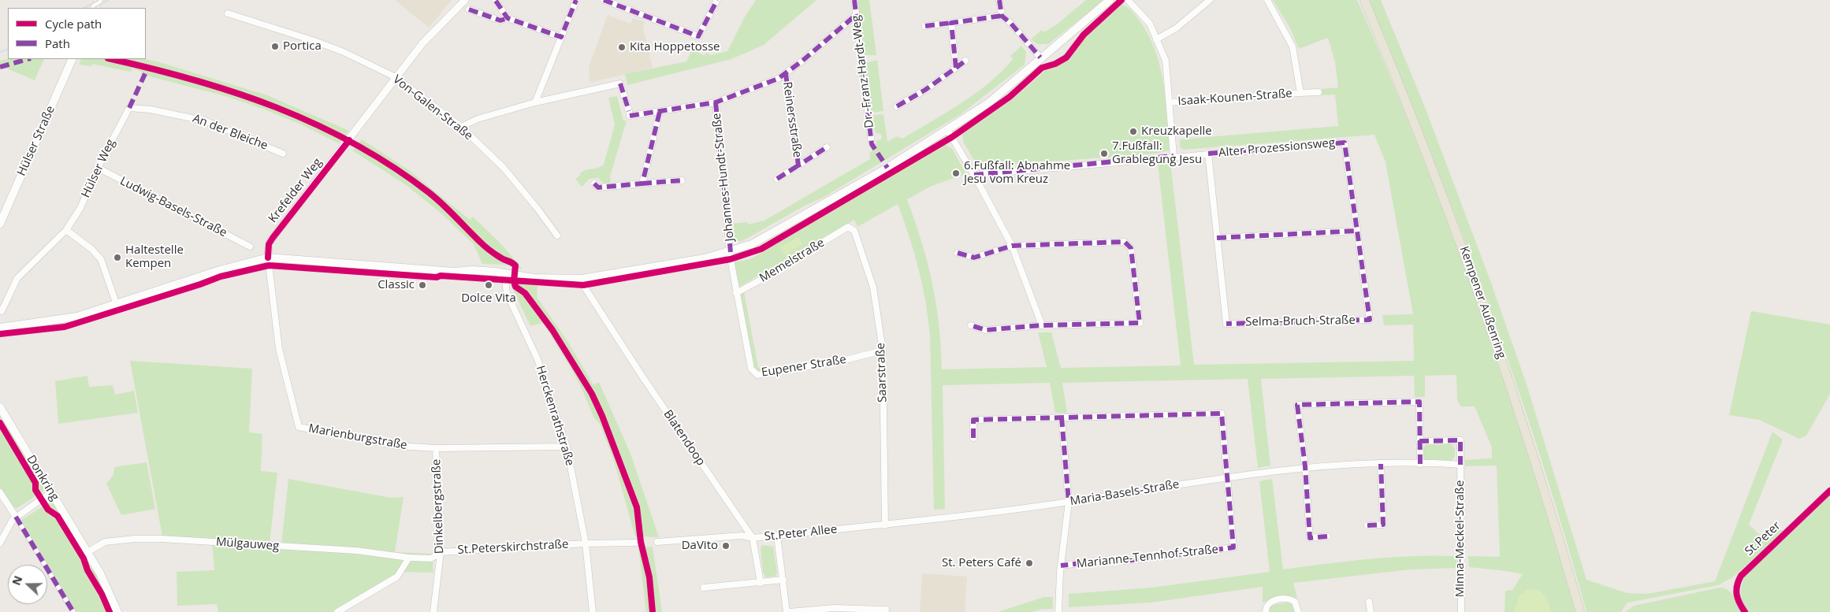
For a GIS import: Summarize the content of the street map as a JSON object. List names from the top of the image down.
{
  "streets": {
    "main road": ["Hülser Straße", "Kempener Außenring", "Donkring"],
    "street": [
      "Dr.-Franz-Hardt-Weg",
      "Isaak-Kounen-Straße",
      "Von-Galen-Straße",
      "Reinersstraße",
      "An der Bleiche",
      "Alter Prozessionsweg",
      "Hülser Weg",
      "Johannes-Hundt-Straße",
      "Krefelder Weg",
      "Ludwig-Basels-Straße",
      "Memelstraße",
      "Selma-Bruch-Straße",
      "Eupener Straße",
      "Saarstraße",
      "Herckenrathstraße",
      "Marienburgstraße",
      "Blatendoop",
      "Maria-Basels-Straße",
      "Dinkelbergstraße",
      "St.Peter Allee",
      "Minna-Meckel-Straße",
      "St.Peter",
      "Mülgauweg",
      "St.Peterskirchstraße",
      "Marianne-Tennhof-Straße"
    ]
  },
  "crossings": [
    ["Isaak-Kounen-Straße", "Alter Prozessionsweg"],
    ["Von-Galen-Straße", "Krefelder Weg"],
    ["An der Bleiche", "Hülser Weg"],
    ["Alter Prozessionsweg", "Selma-Bruch-Straße"],
    ["Hülser Weg", "Ludwig-Basels-Straße"],
    ["Johannes-Hundt-Straße", "Eupener Straße"],
    ["Krefelder Weg", "Marienburgstraße"],
    ["Memelstraße", "Eupener Straße"],
    ["Memelstraße", "Saarstraße"],
    ["Eupener Straße", "Saarstraße"],
    ["Saarstraße", "St.Peter Allee"],
    ["Herckenrathstraße", "Marienburgstraße"],
    ["Herckenrathstraße", "St.Peterskirchstraße"],
    ["Marienburgstraße", "Dinkelbergstraße"],
    ["Blatendoop", "St.Peter Allee"],
    ["Donkring", "Mülgauweg"],
    ["Maria-Basels-Straße", "St.Peter Allee"],
    ["Maria-Basels-Straße", "Minna-Meckel-Straße"],
    ["Maria-Basels-Straße", "Marianne-Tennhof-Straße"],
    ["Dinkelbergstraße", "St.Peterskirchstraße"],
    ["Mülgauweg", "St.Peterskirchstraße"]
  ],
  "places": [
    "Portica",
    "Kita Hoppetosse",
    "Kreuzkapelle",
    "7.Fußfall: Grablegung Jesu",
    "6.Fußfall: Abnahme Jesu vom Kreuz",
    "Haltestelle Kempen",
    "Classic",
    "Dolce Vita",
    "DaVito",
    "St. Peters Café"
  ],
  "legend": ["Cycle path", "Path"],
  "north": "left"
}
